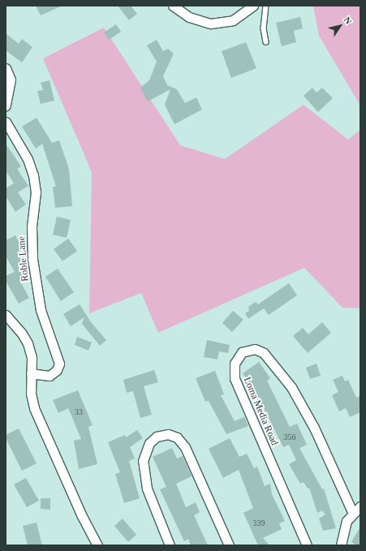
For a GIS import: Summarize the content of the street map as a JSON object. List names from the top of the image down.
{
  "streets": {
    "street": ["Roble Lane", "Loma Media Road"]
  },
  "house_numbers": ["33", "356", "339"],
  "north": "top right"
}
